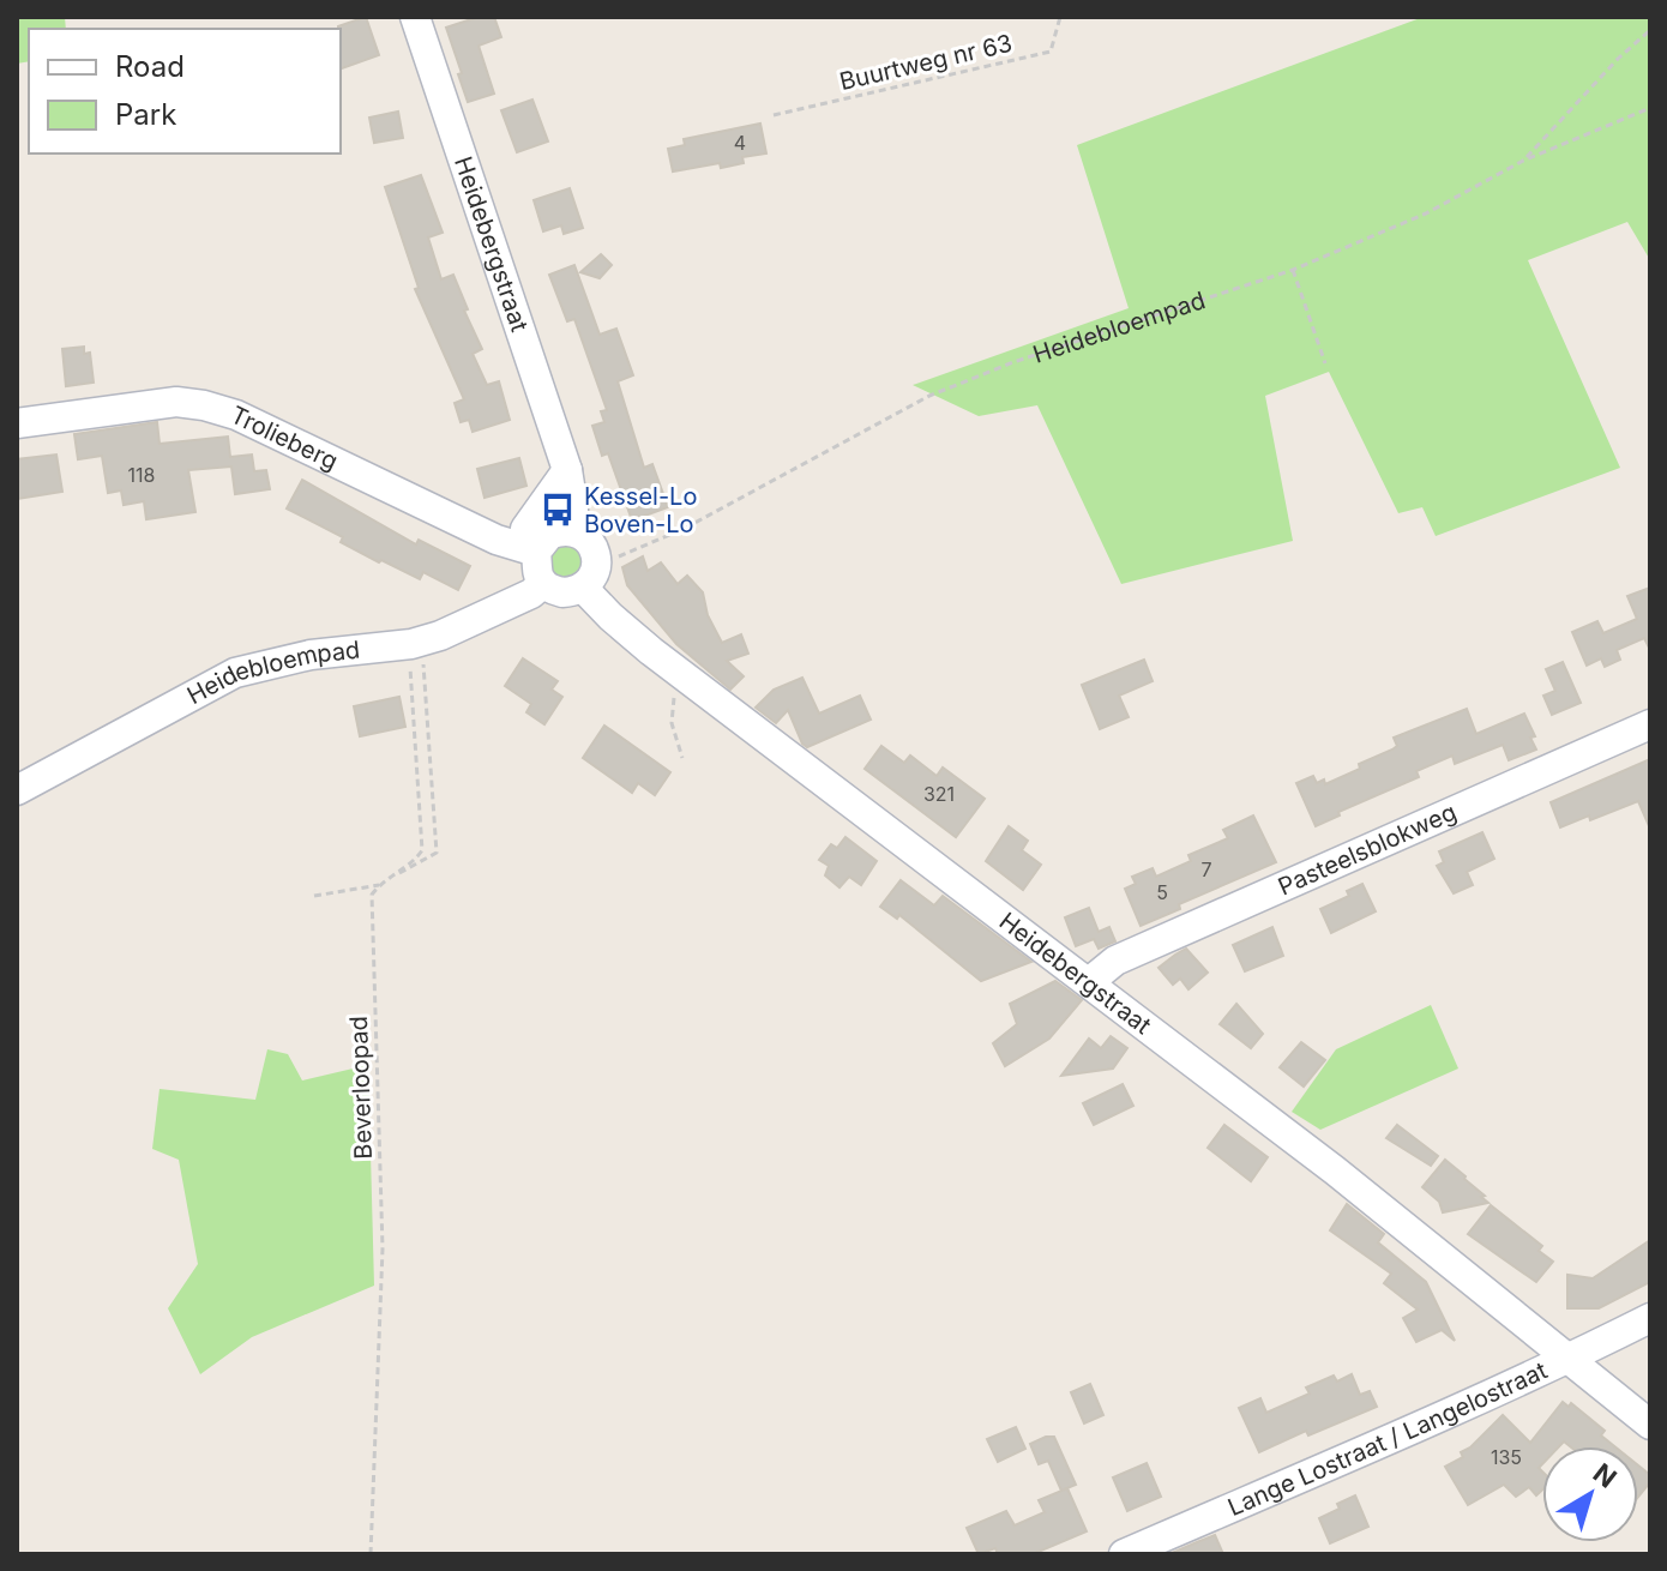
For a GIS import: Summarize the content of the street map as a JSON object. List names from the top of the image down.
{
  "streets": {
    "street": [
      "Heidebergstraat",
      "Heidebloempad",
      "Trolieberg",
      "Pasteelsblokweg",
      "Lange Lostraat / Langelostraat"
    ],
    "path": ["Buurtweg nr 63", "Beverloopad"]
  },
  "crossings": [
    ["Heidebergstraat", "Heidebloempad"],
    ["Heidebergstraat", "Trolieberg"],
    ["Heidebergstraat", "Pasteelsblokweg"],
    ["Heidebergstraat", "Lange Lostraat / Langelostraat"],
    ["Heidebloempad", "Trolieberg"]
  ],
  "places": {
    "bus stop": ["Kessel-Lo Boven-Lo"]
  },
  "house_numbers": [
    "4",
    "118",
    "321",
    "7",
    "5",
    "135"
  ],
  "legend": ["Road", "Park"],
  "north": "top right"
}
